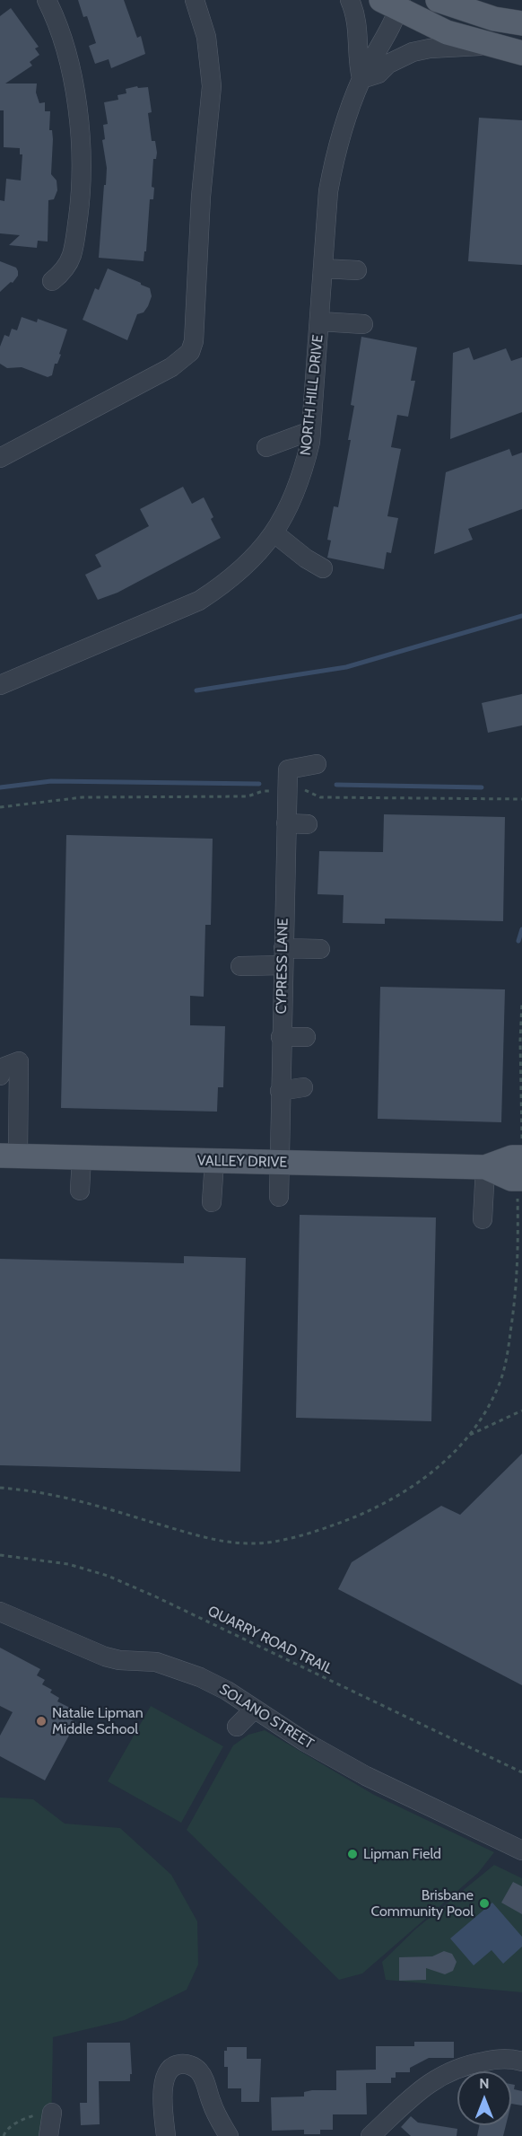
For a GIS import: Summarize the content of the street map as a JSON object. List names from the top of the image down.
{
  "streets": {
    "main road": ["VALLEY DRIVE"],
    "street": ["NORTH HILL DRIVE", "CYPRESS LANE", "SOLANO STREET"],
    "path": ["QUARRY ROAD TRAIL"]
  },
  "crossings": [
    ["CYPRESS LANE", "VALLEY DRIVE"]
  ],
  "places": ["Natalie Lipman Middle School", "Lipman Field", "Brisbane Community Pool"],
  "north": "top"
}
